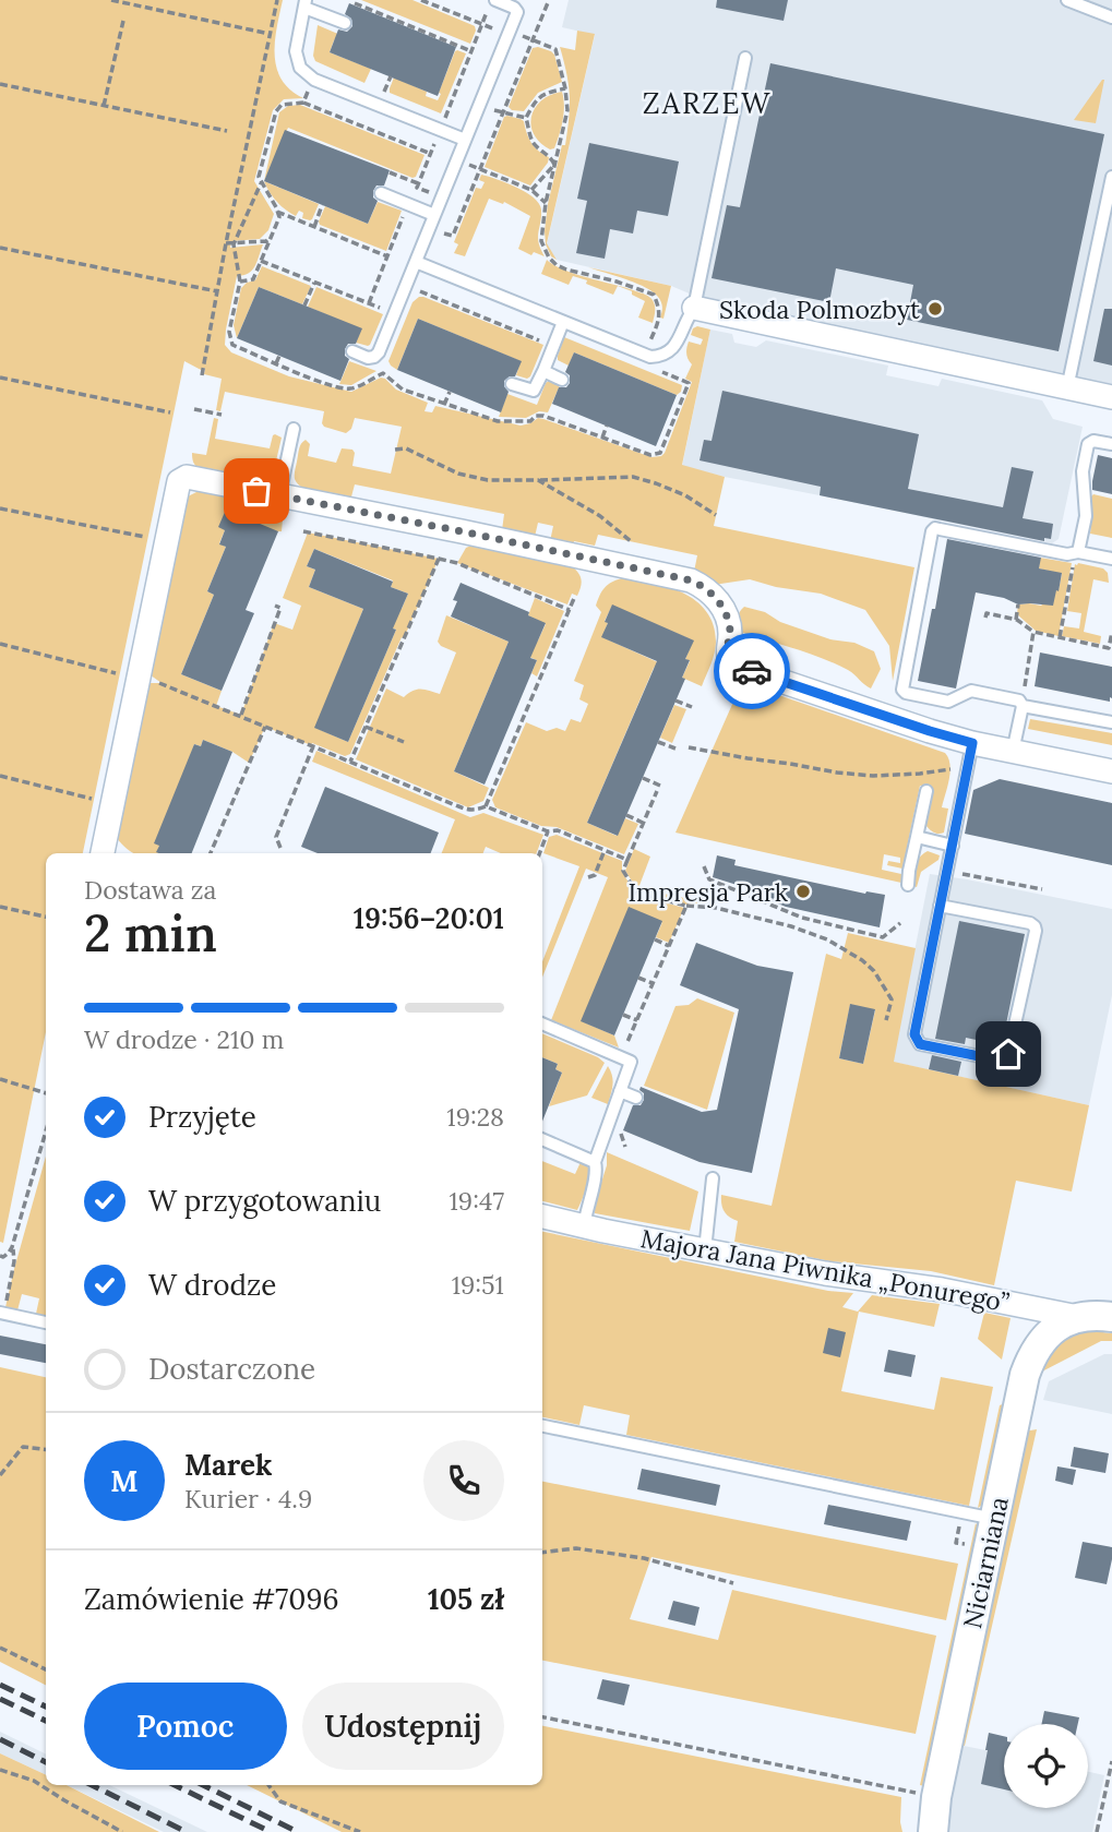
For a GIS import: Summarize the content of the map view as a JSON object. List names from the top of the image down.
{
  "streets": {
    "street": ["Majora Jana Piwnika „Ponurego”", "Niciarniana"]
  },
  "crossings": [
    ["Majora Jana Piwnika „Ponurego”", "Niciarniana"]
  ],
  "districts": ["ZARZEW"],
  "places": ["Skoda Polmozbyt", "Impresja Park"],
  "page": {
    "heading": ["2 min", "Dostawa za", "19:56–20:01"],
    "panel": [
      "Marek",
      "Kurier · 4.9",
      "Zamówienie #7096",
      "105 zł"
    ],
    "bar": "W drodze · 210 m",
    "list": [
      ["Przyjęte", "19:28"],
      ["W przygotowaniu", "19:47"],
      ["W drodze", "19:51"],
      "Dostarczone"
    ],
    "round": "M",
    "buttons": ["Pomoc", "Udostępnij"]
  }
}
